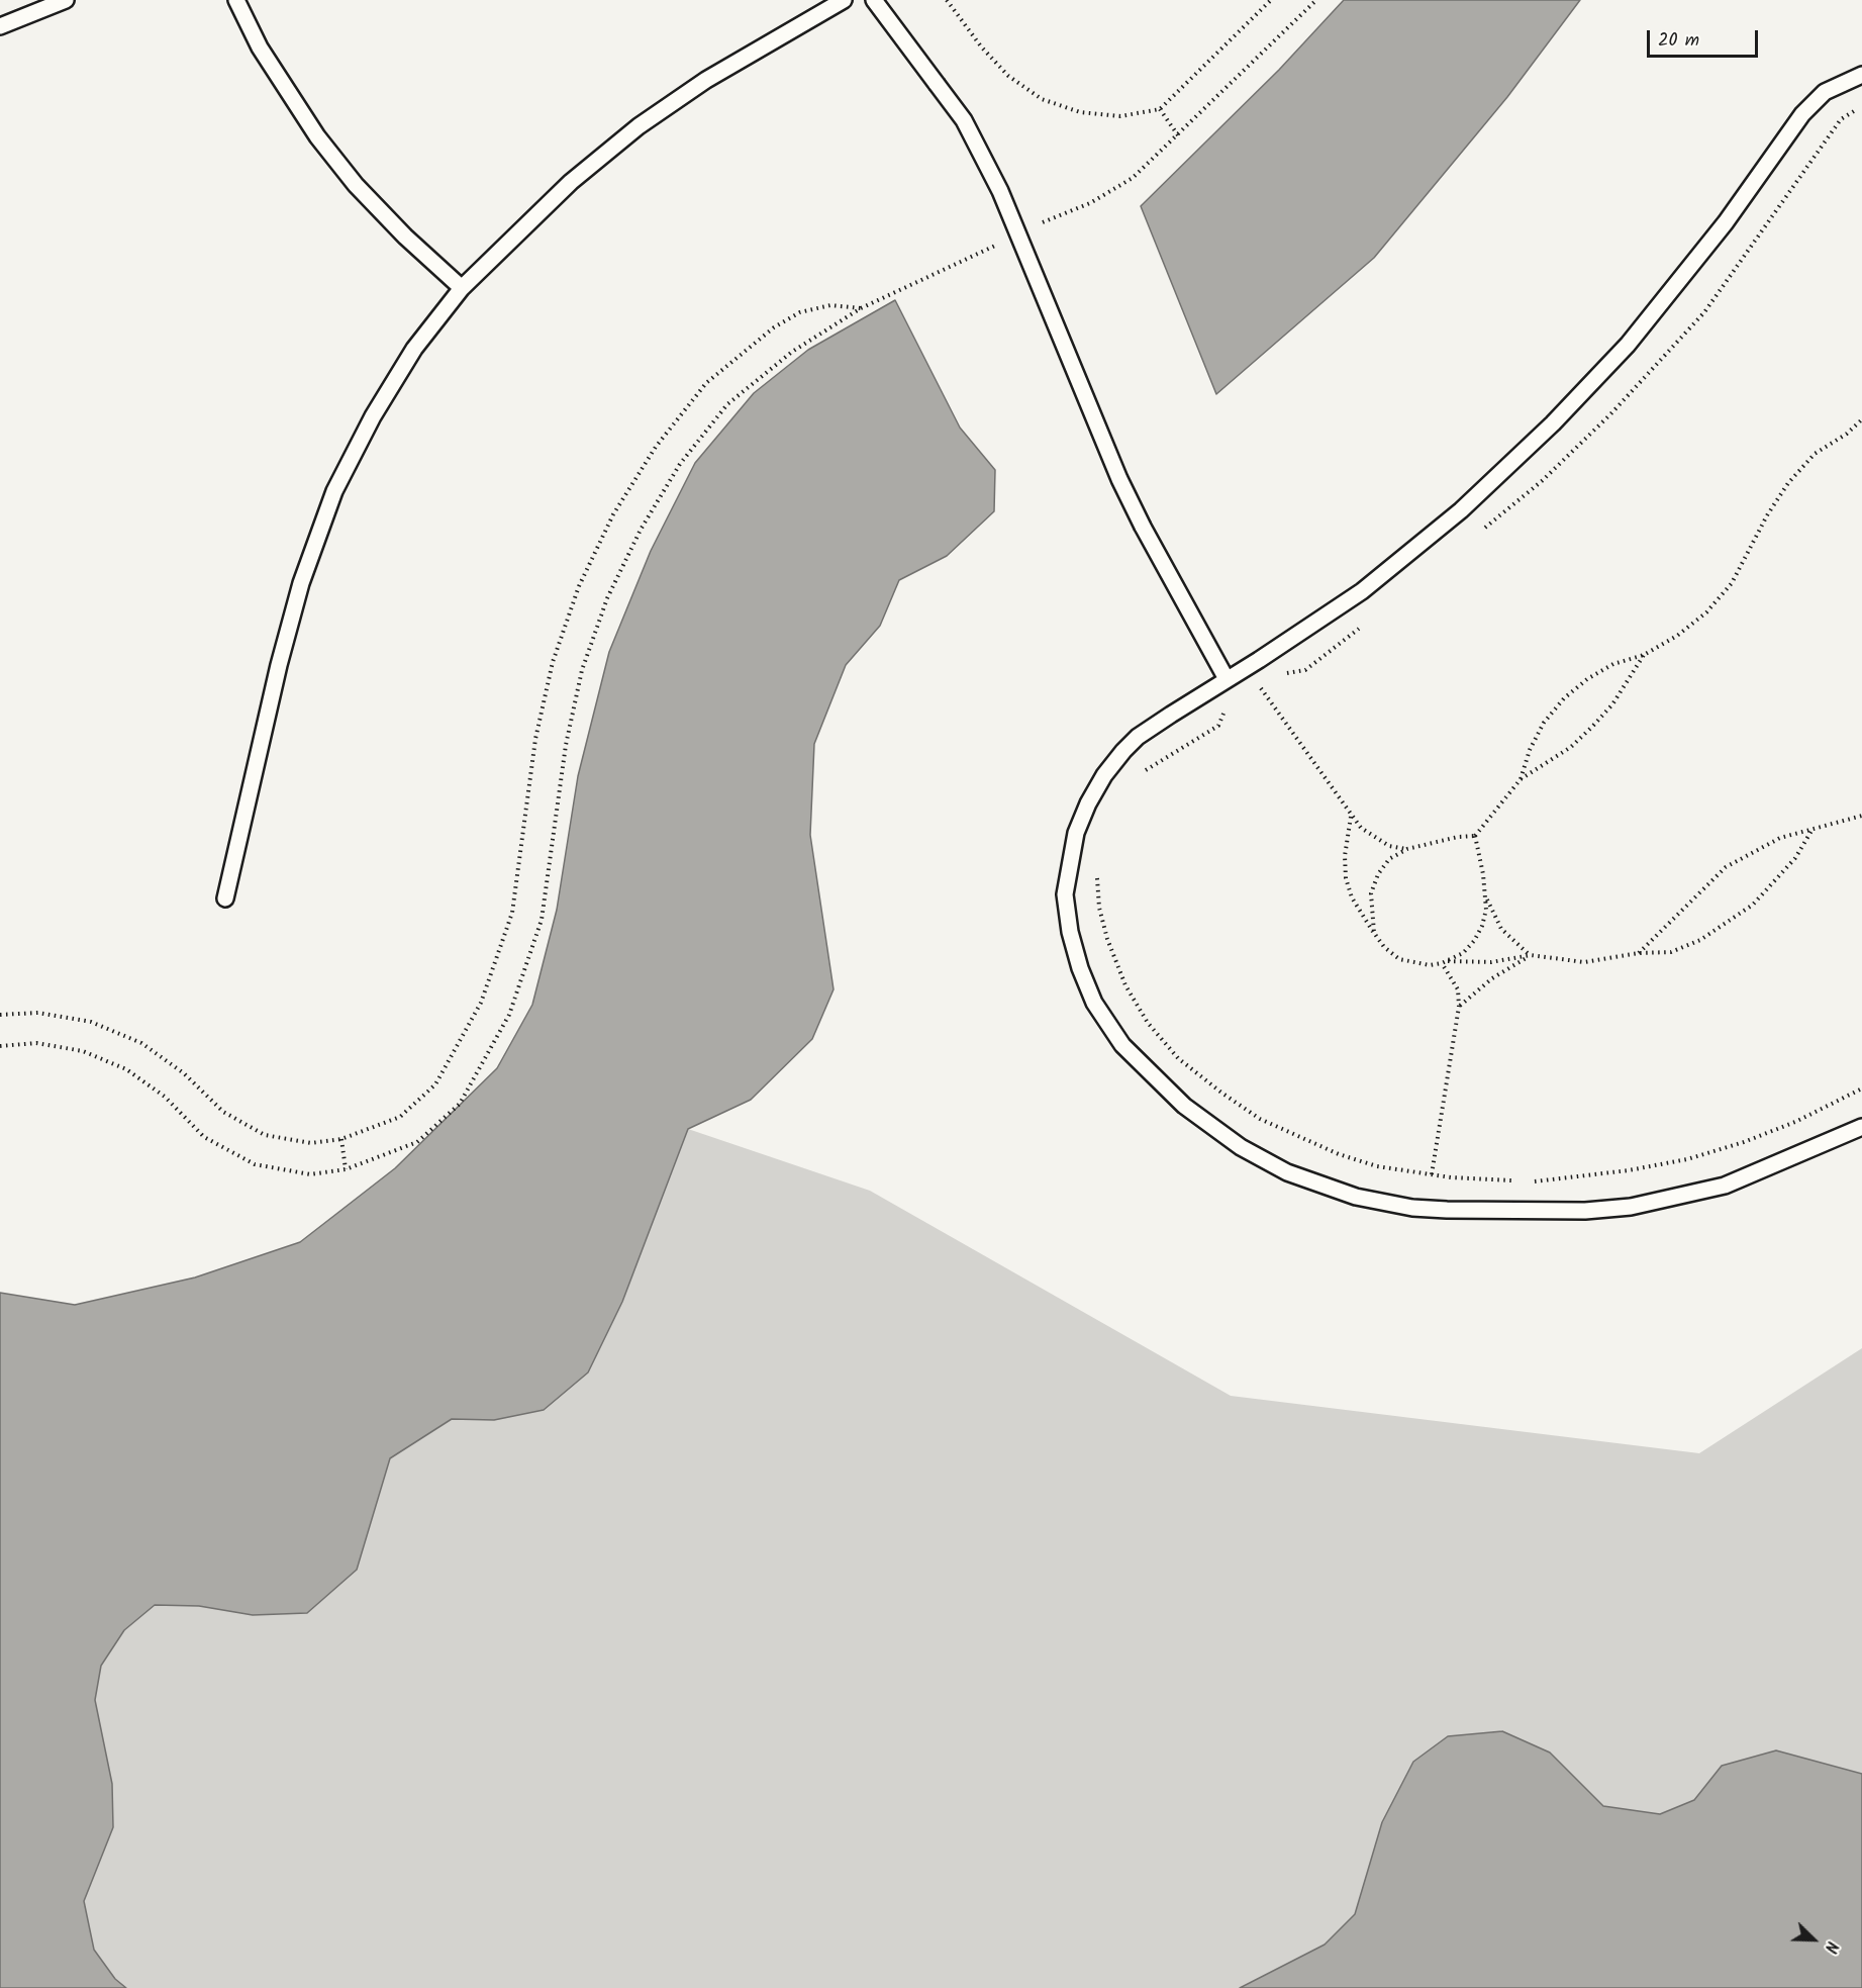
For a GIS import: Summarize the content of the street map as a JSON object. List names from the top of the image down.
{
  "scale_bar": "20 m",
  "north": "bottom right"
}
